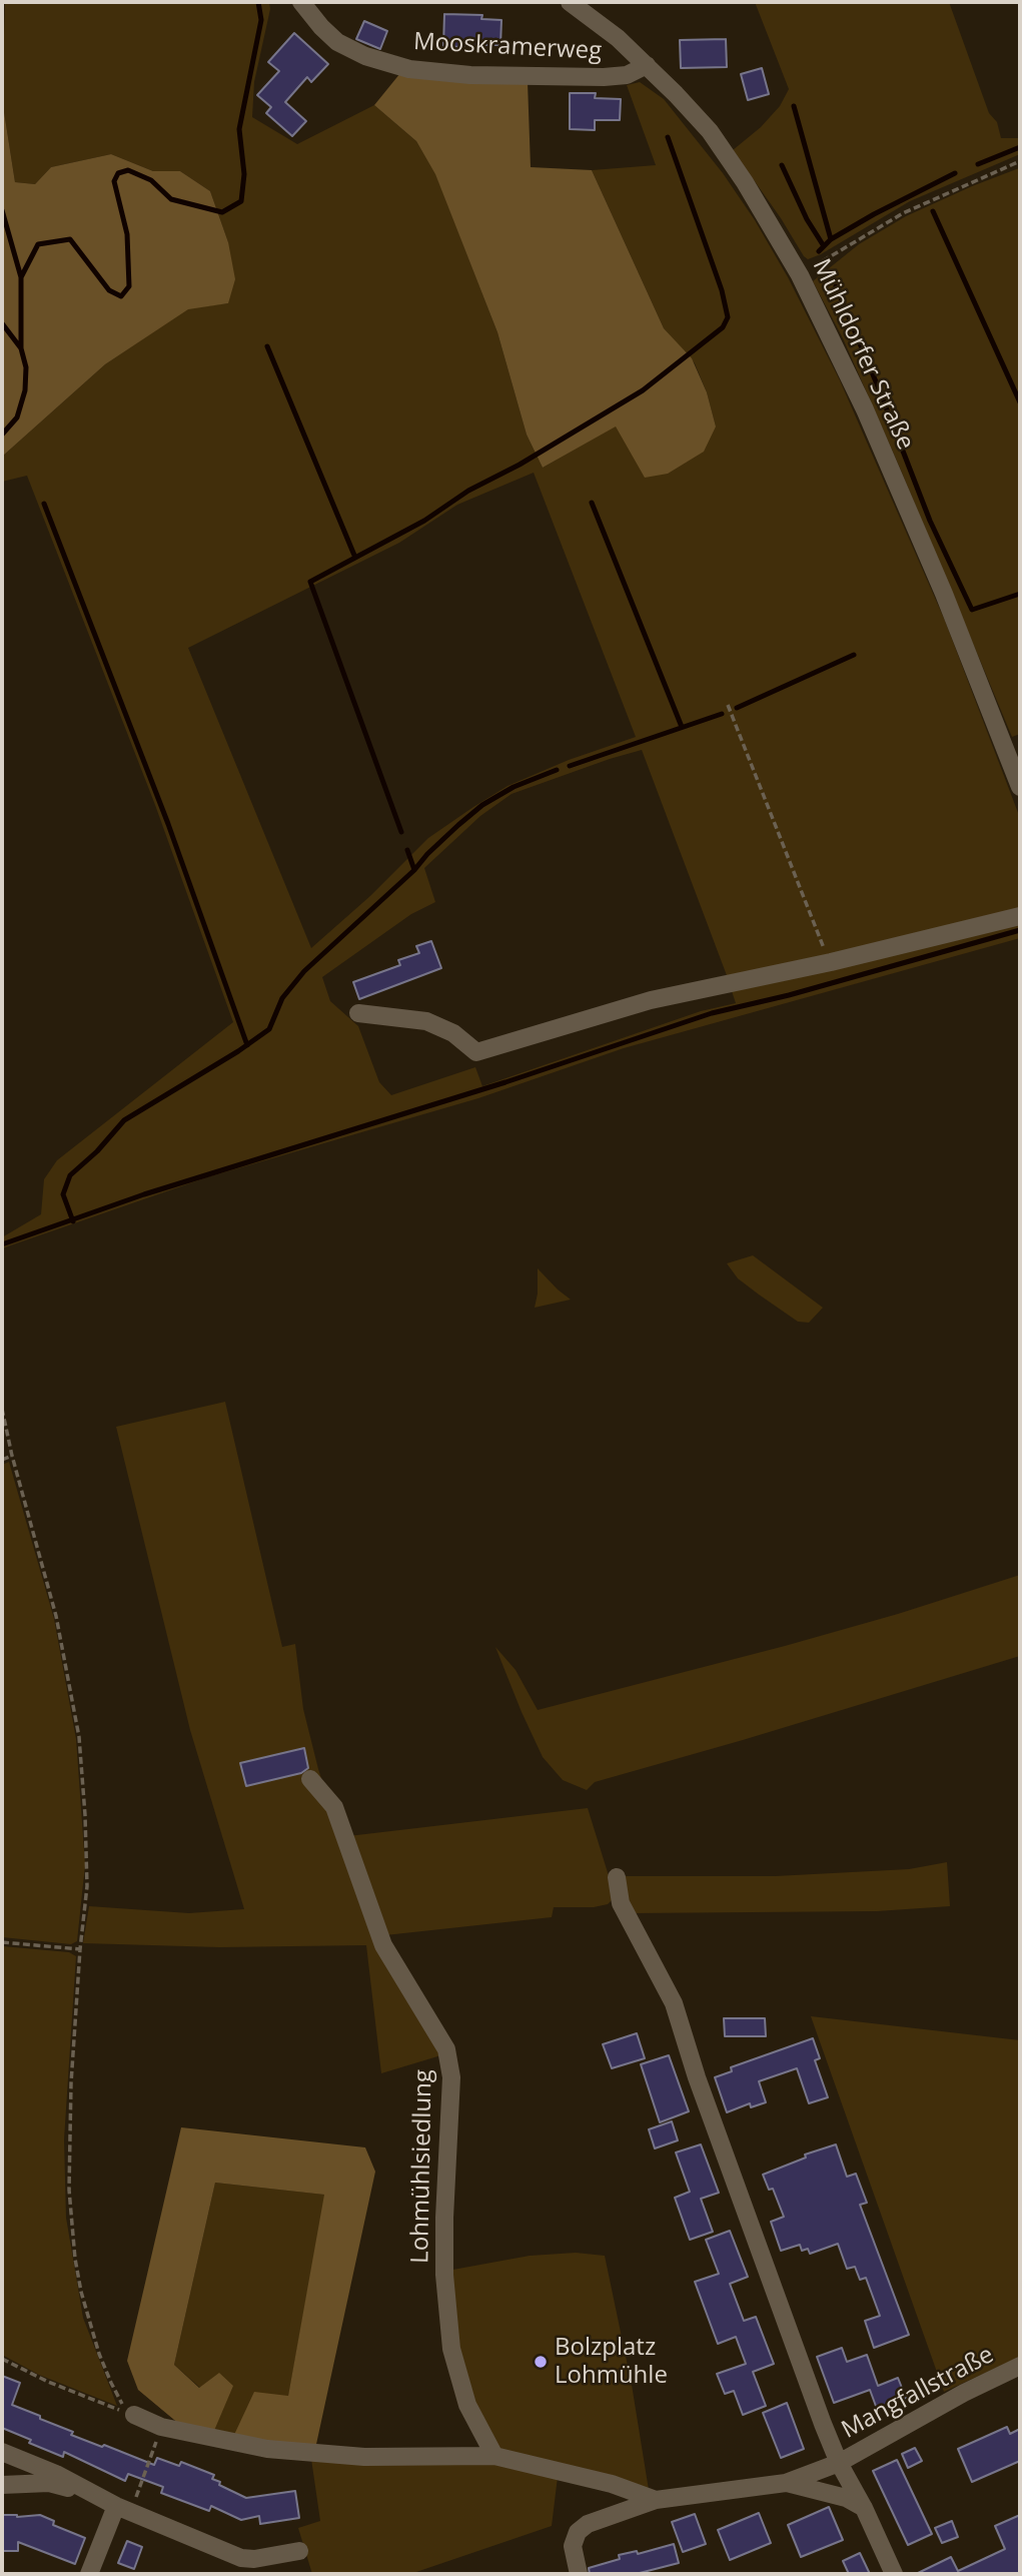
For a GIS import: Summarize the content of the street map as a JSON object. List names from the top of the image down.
{
  "streets": {
    "street": [
      "Mooskramerweg",
      "Mühldorfer Straße",
      "Lohmühlsiedlung",
      "Mangfallstraße"
    ]
  },
  "crossings": [
    ["Mooskramerweg", "Mühldorfer Straße"]
  ],
  "places": ["Bolzplatz Lohmühle"]
}
